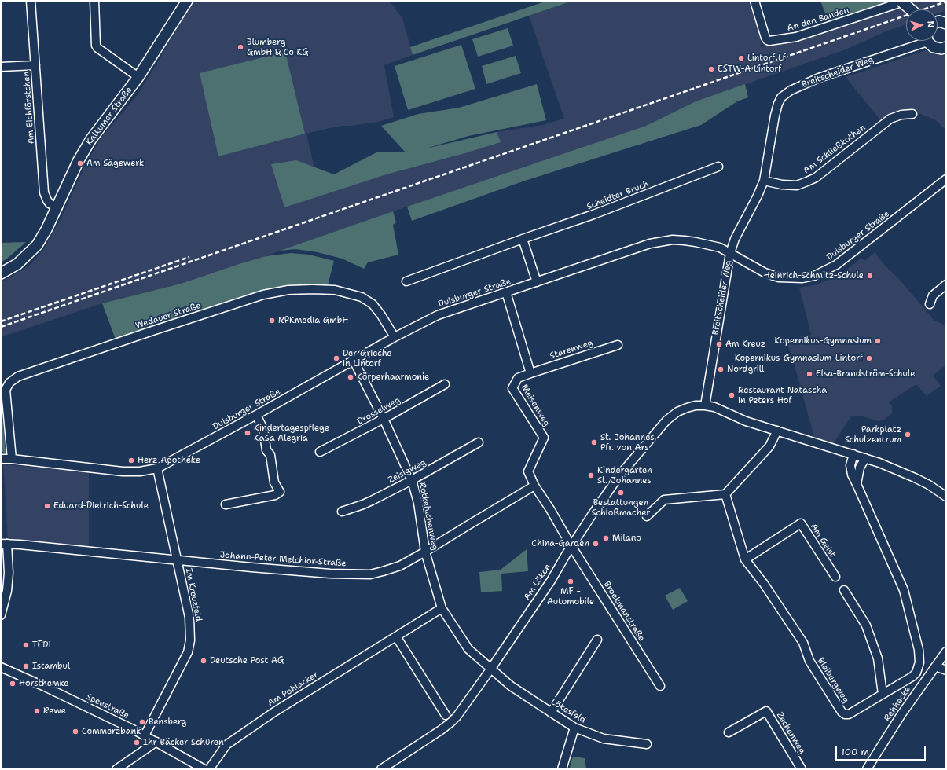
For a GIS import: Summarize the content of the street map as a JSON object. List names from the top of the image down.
{
  "streets": {
    "main road": ["Kalkumer Straße"],
    "street": [
      "An den Banden",
      "Breitscheider Weg",
      "Am Eichförstchen",
      "Am Schließkothen",
      "Scheidter Bruch",
      "Duisburger Straße",
      "Wedauer Straße",
      "Starenweg",
      "Meisenweg",
      "Drosselweg",
      "Zeisigweg",
      "Rotkehlchenweg",
      "Am Geist",
      "Johann-Peter-Melchior-Straße",
      "Am Löken",
      "Im Kreuzfeld",
      "Broekmanstraße",
      "Bleibergweg",
      "Am Pohlacker",
      "Rehhecke",
      "Speestraße",
      "Lökesfeld",
      "Zechenweg"
    ]
  },
  "crossings": [
    ["Breitscheider Weg", "Am Schließkothen"],
    ["Breitscheider Weg", "Duisburger Straße"],
    ["Breitscheider Weg", "Am Löken"],
    ["Am Eichförstchen", "Kalkumer Straße"],
    ["Duisburger Straße", "Wedauer Straße"],
    ["Duisburger Straße", "Meisenweg"],
    ["Duisburger Straße", "Rotkehlchenweg"],
    ["Duisburger Straße", "Im Kreuzfeld"],
    ["Starenweg", "Meisenweg"],
    ["Meisenweg", "Johann-Peter-Melchior-Straße"],
    ["Meisenweg", "Am Löken"],
    ["Meisenweg", "Broekmanstraße"],
    ["Drosselweg", "Rotkehlchenweg"],
    ["Zeisigweg", "Rotkehlchenweg"],
    ["Rotkehlchenweg", "Johann-Peter-Melchior-Straße"],
    ["Rotkehlchenweg", "Am Löken"],
    ["Rotkehlchenweg", "Am Pohlacker"],
    ["Rotkehlchenweg", "Lökesfeld"],
    ["Am Geist", "Bleibergweg"],
    ["Johann-Peter-Melchior-Straße", "Im Kreuzfeld"],
    ["Am Löken", "Broekmanstraße"],
    ["Am Löken", "Lökesfeld"],
    ["Im Kreuzfeld", "Speestraße"]
  ],
  "places": [
    "Blumberg GmbH & Co KG",
    "Lintorf Lf",
    "ESTW-A Lintorf",
    "Am Sägewerk",
    "Heinrich-Schmitz-Schule",
    "RPKmedia GmbH",
    "Kopernikus-Gymnasium",
    "Am Kreuz",
    "Der Grieche in Lintorf",
    "Kopernikus-Gymnasium-Lintorf",
    "Nordgrill",
    "Elsa-Brandström-Schule",
    "Körperhaarmonie",
    "Restaurant Natascha in Peters Hof",
    "Kindertagespflege KaSa Alegria",
    "Parkplatz Schulzentrum",
    "St. Johannes, Pfr. von Ars",
    "Herz-Apotheke",
    "Kindergarten St. Johannes",
    "Bestattungen Schloßmacher",
    "Eduard-Dietrich-Schule",
    "Milano",
    "China-Garden",
    "MF - Automobile",
    "TEDi",
    "Deutsche Post AG",
    "Istambul",
    "Horsthemke",
    "Rewe",
    "Bensberg",
    "Commerzbank",
    "Ihr Bäcker Schüren"
  ],
  "scale_bar": "100 m",
  "north": "right"
}
